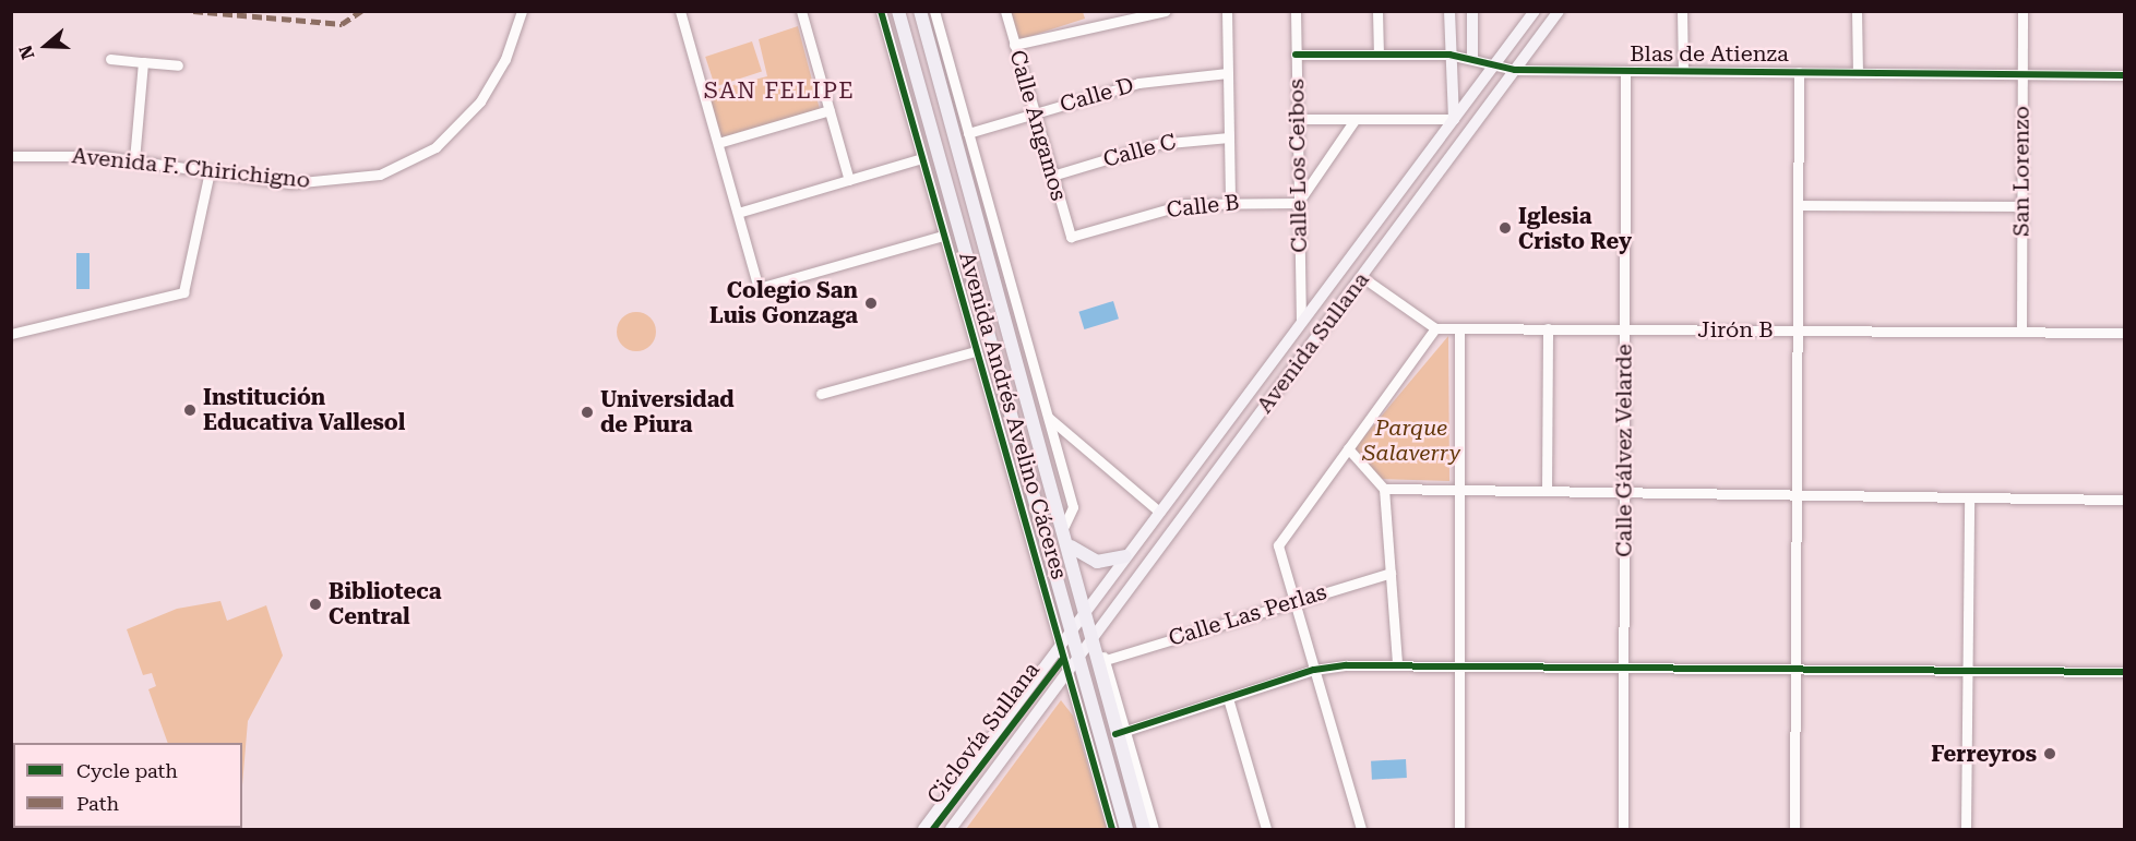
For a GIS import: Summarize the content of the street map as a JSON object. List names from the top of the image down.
{
  "streets": {
    "highway": ["Avenida Andrés Avelino Cáceres"],
    "main road": ["Avenida Sullana"],
    "street": [
      "Blas de Atienza",
      "Calle D",
      "Calle Angamos",
      "Calle C",
      "Calle Los Ceibos",
      "Avenida F. Chirichigno",
      "San Lorenzo",
      "Calle B",
      "Jirón B",
      "Calle Gálvez Velarde",
      "Calle Las Perlas"
    ],
    "cycle path": ["Ciclovía Sullana"]
  },
  "crossings": [
    ["Blas de Atienza", "Calle Los Ceibos"],
    ["Blas de Atienza", "San Lorenzo"],
    ["Blas de Atienza", "Avenida Sullana"],
    ["Blas de Atienza", "Calle Gálvez Velarde"],
    ["Calle D", "Calle Angamos"],
    ["Calle D", "Avenida Andrés Avelino Cáceres"],
    ["Calle Angamos", "Calle C"],
    ["Calle Angamos", "Calle B"],
    ["Calle Los Ceibos", "Calle B"],
    ["Calle Los Ceibos", "Avenida Sullana"],
    ["San Lorenzo", "Jirón B"],
    ["Jirón B", "Calle Gálvez Velarde"],
    ["Avenida Sullana", "Avenida Andrés Avelino Cáceres"],
    ["Avenida Andrés Avelino Cáceres", "Calle Las Perlas"]
  ],
  "districts": ["SAN FELIPE"],
  "parks": ["Parque Salaverry"],
  "places": [
    "Iglesia Cristo Rey",
    "Colegio San Luis Gonzaga",
    "Institución Educativa Vallesol",
    "Universidad de Piura",
    "Biblioteca Central",
    "Ferreyros"
  ],
  "legend": ["Cycle path", "Path"],
  "north": "left"
}
